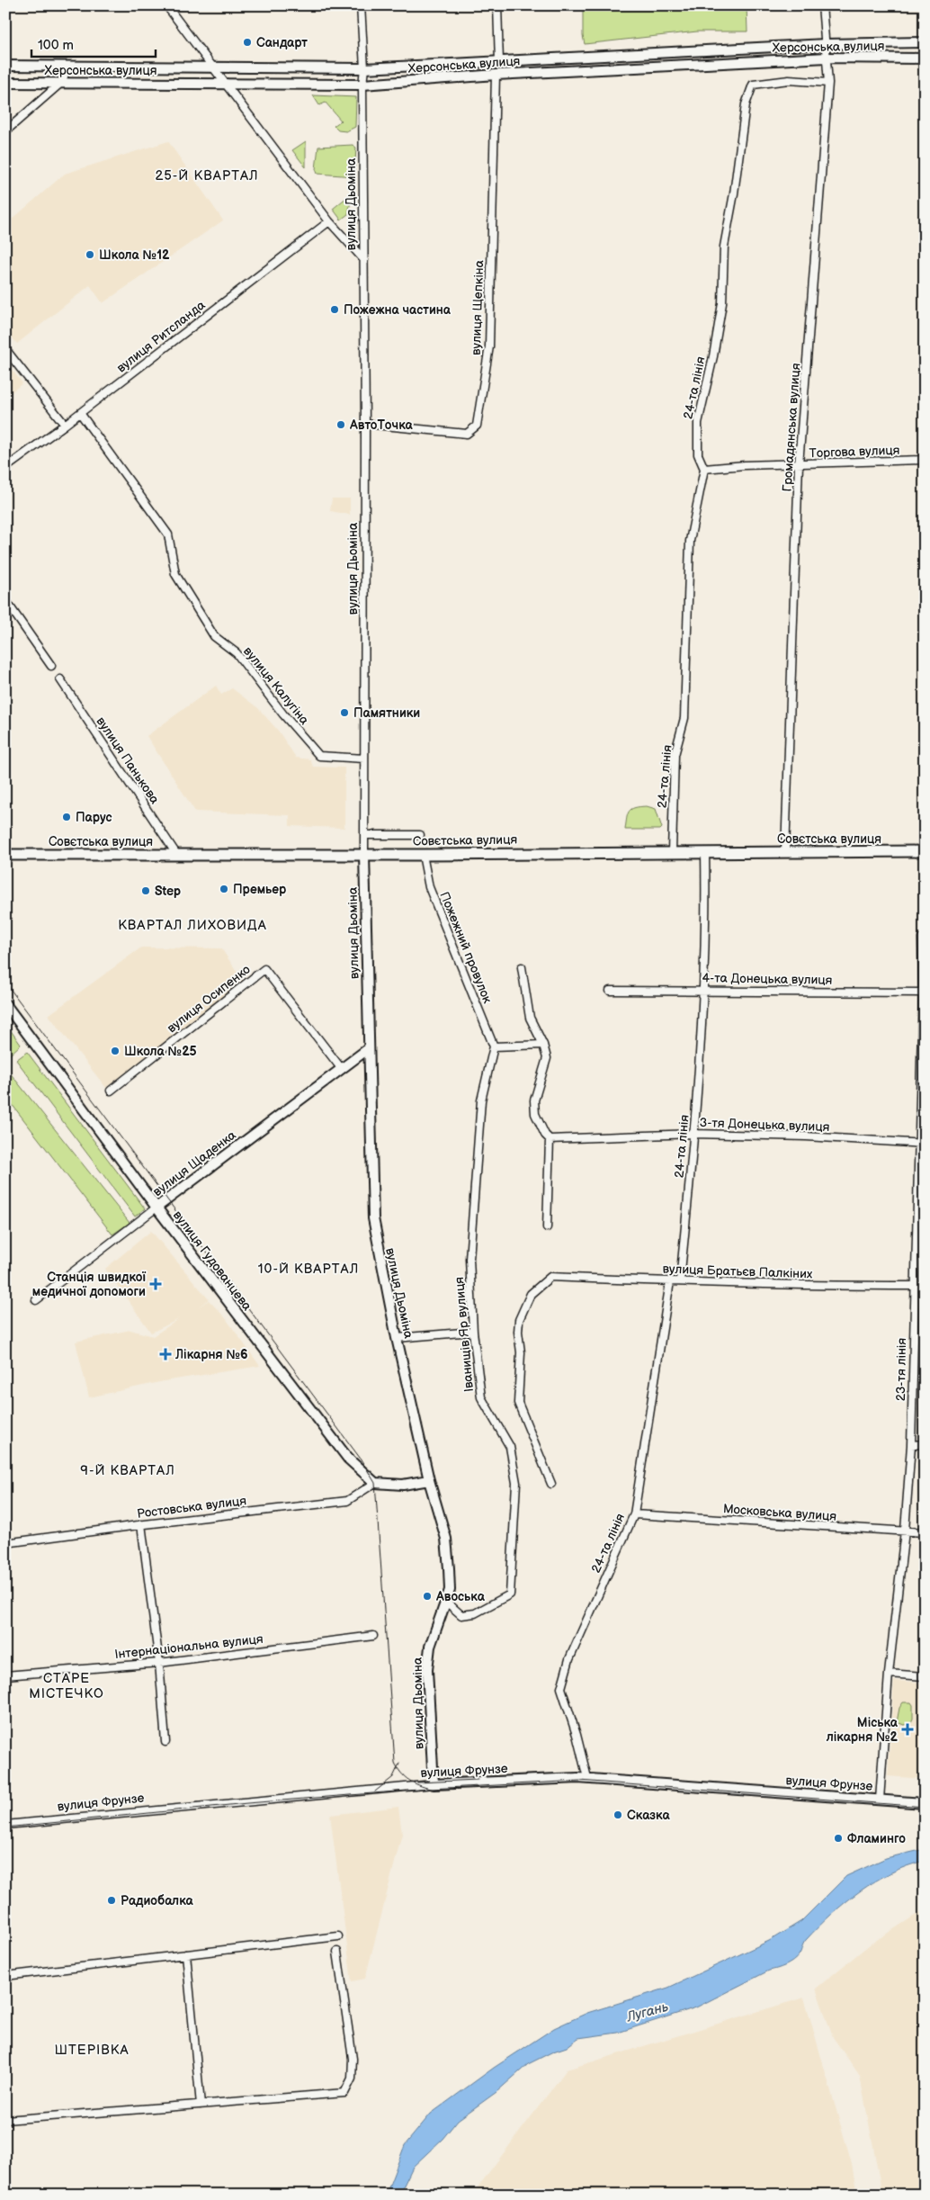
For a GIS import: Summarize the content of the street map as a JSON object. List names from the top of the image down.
{
  "streets": {
    "main road": ["Совєтська вулиця"],
    "street": [
      "Херсонська вулиця",
      "вулиця Дьоміна",
      "вулиця Щепкіна",
      "вулиця Ритсланда",
      "24-та лінія",
      "Громадянська вулиця",
      "Торгова вулиця",
      "вулиця Калугіна",
      "вулиця Панькова",
      "Пожежний провулок",
      "4-та Донецька вулиця",
      "вулиця Осипенко",
      "3-тя Донецька вулиця",
      "вулиця Щаденка",
      "вулиця Гудованцева",
      "вулиця Братьєв Палкіних",
      "Іванищів Яр вулиця",
      "23-тя лінія",
      "Ростовська вулиця",
      "Московська вулиця",
      "Інтернаціональна вулиця",
      "вулиця Фрунзе"
    ]
  },
  "crossings": [
    ["Херсонська вулиця", "вулиця Дьоміна"],
    ["Херсонська вулиця", "вулиця Щепкіна"],
    ["Херсонська вулиця", "Громадянська вулиця"],
    ["вулиця Дьоміна", "вулиця Щепкіна"],
    ["вулиця Дьоміна", "вулиця Калугіна"],
    ["вулиця Дьоміна", "Совєтська вулиця"],
    ["вулиця Дьоміна", "вулиця Щаденка"],
    ["вулиця Дьоміна", "Іванищів Яр вулиця"],
    ["вулиця Дьоміна", "вулиця Фрунзе"],
    ["вулиця Ритсланда", "вулиця Калугіна"],
    ["24-та лінія", "Громадянська вулиця"],
    ["24-та лінія", "Торгова вулиця"],
    ["24-та лінія", "Совєтська вулиця"],
    ["24-та лінія", "4-та Донецька вулиця"],
    ["24-та лінія", "3-тя Донецька вулиця"],
    ["24-та лінія", "вулиця Братьєв Палкіних"],
    ["24-та лінія", "Московська вулиця"],
    ["24-та лінія", "вулиця Фрунзе"],
    ["Громадянська вулиця", "Торгова вулиця"],
    ["Громадянська вулиця", "Совєтська вулиця"],
    ["вулиця Панькова", "Совєтська вулиця"],
    ["Совєтська вулиця", "Пожежний провулок"],
    ["Пожежний провулок", "Іванищів Яр вулиця"],
    ["4-та Донецька вулиця", "23-тя лінія"],
    ["вулиця Осипенко", "вулиця Щаденка"],
    ["3-тя Донецька вулиця", "23-тя лінія"],
    ["вулиця Щаденка", "вулиця Гудованцева"],
    ["вулиця Гудованцева", "Ростовська вулиця"],
    ["вулиця Братьєв Палкіних", "23-тя лінія"],
    ["23-тя лінія", "Московська вулиця"],
    ["23-тя лінія", "вулиця Фрунзе"]
  ],
  "districts": [
    "25-Й КВАРТАЛ",
    "КВАРТАЛ ЛИХОВИДА",
    "10-Й КВАРТАЛ",
    "9-Й КВАРТАЛ",
    "СТАРЕ МІСТЕЧКО",
    "ШТЕРІВКА"
  ],
  "water": ["Лугань"],
  "places": {
    "other": [
      "Сандарт",
      "Школа №12",
      "Пожежна частина",
      "АвтоТочка",
      "Памятники",
      "Парус",
      "Премьер",
      "Step",
      "Школа №25",
      "Авоська",
      "Сказка",
      "Фламинго",
      "Радиобалка"
    ],
    "health": ["Станція швидкої медичної допомоги", "Лікарня №6", "Міська лікарня №2"]
  },
  "scale_bar": "100 m"
}
